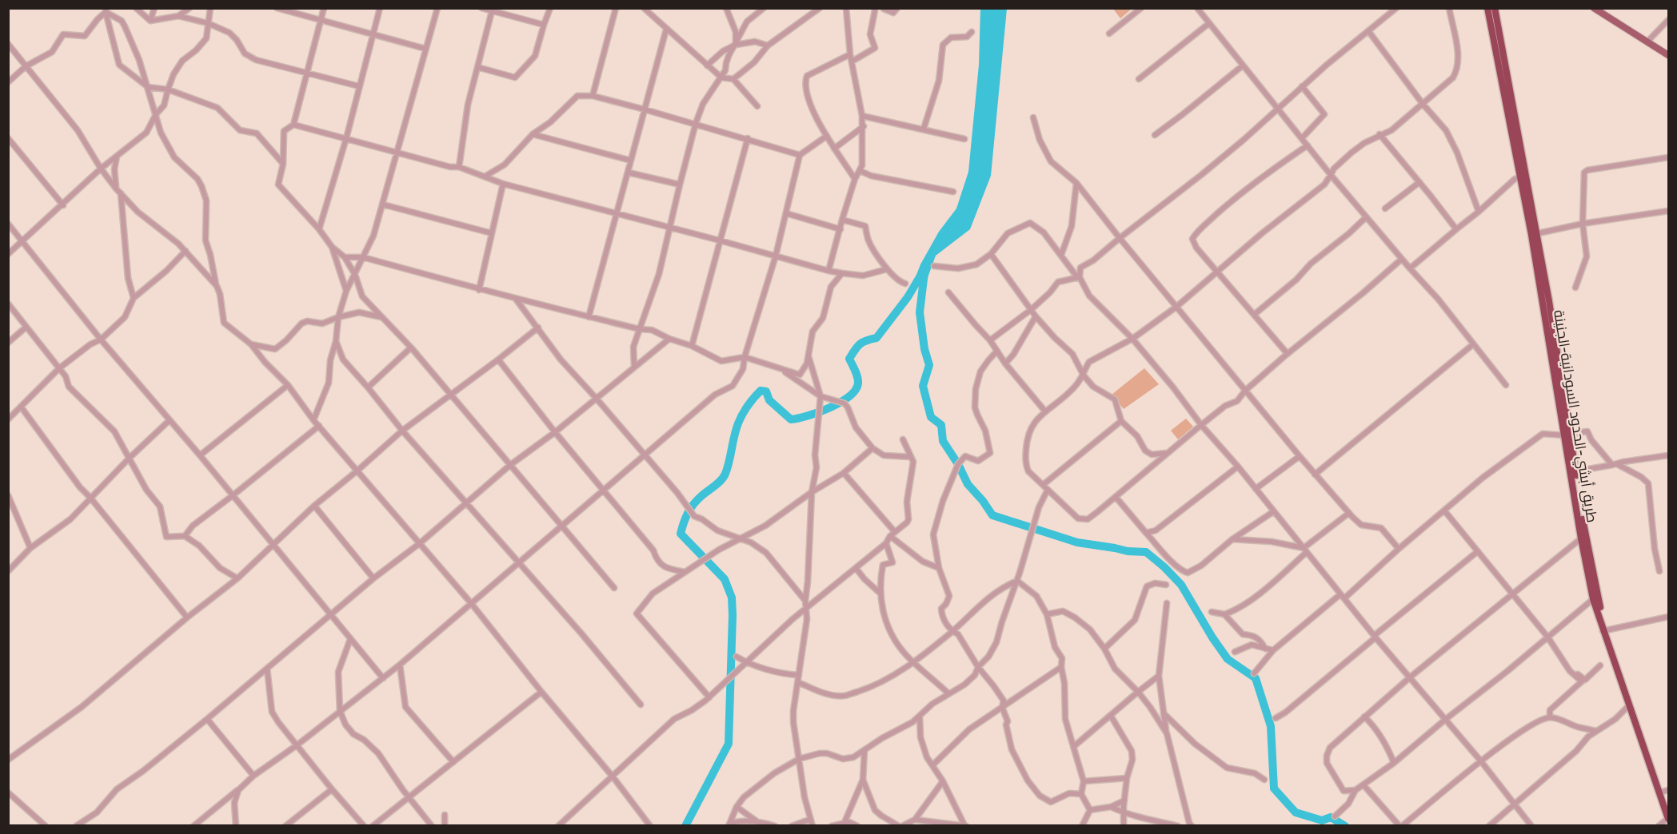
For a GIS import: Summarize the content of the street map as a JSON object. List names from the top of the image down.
{
  "streets": {
    "highway": ["طريق أبشي-الحدود السودانية-الجنينة"]
  }
}
